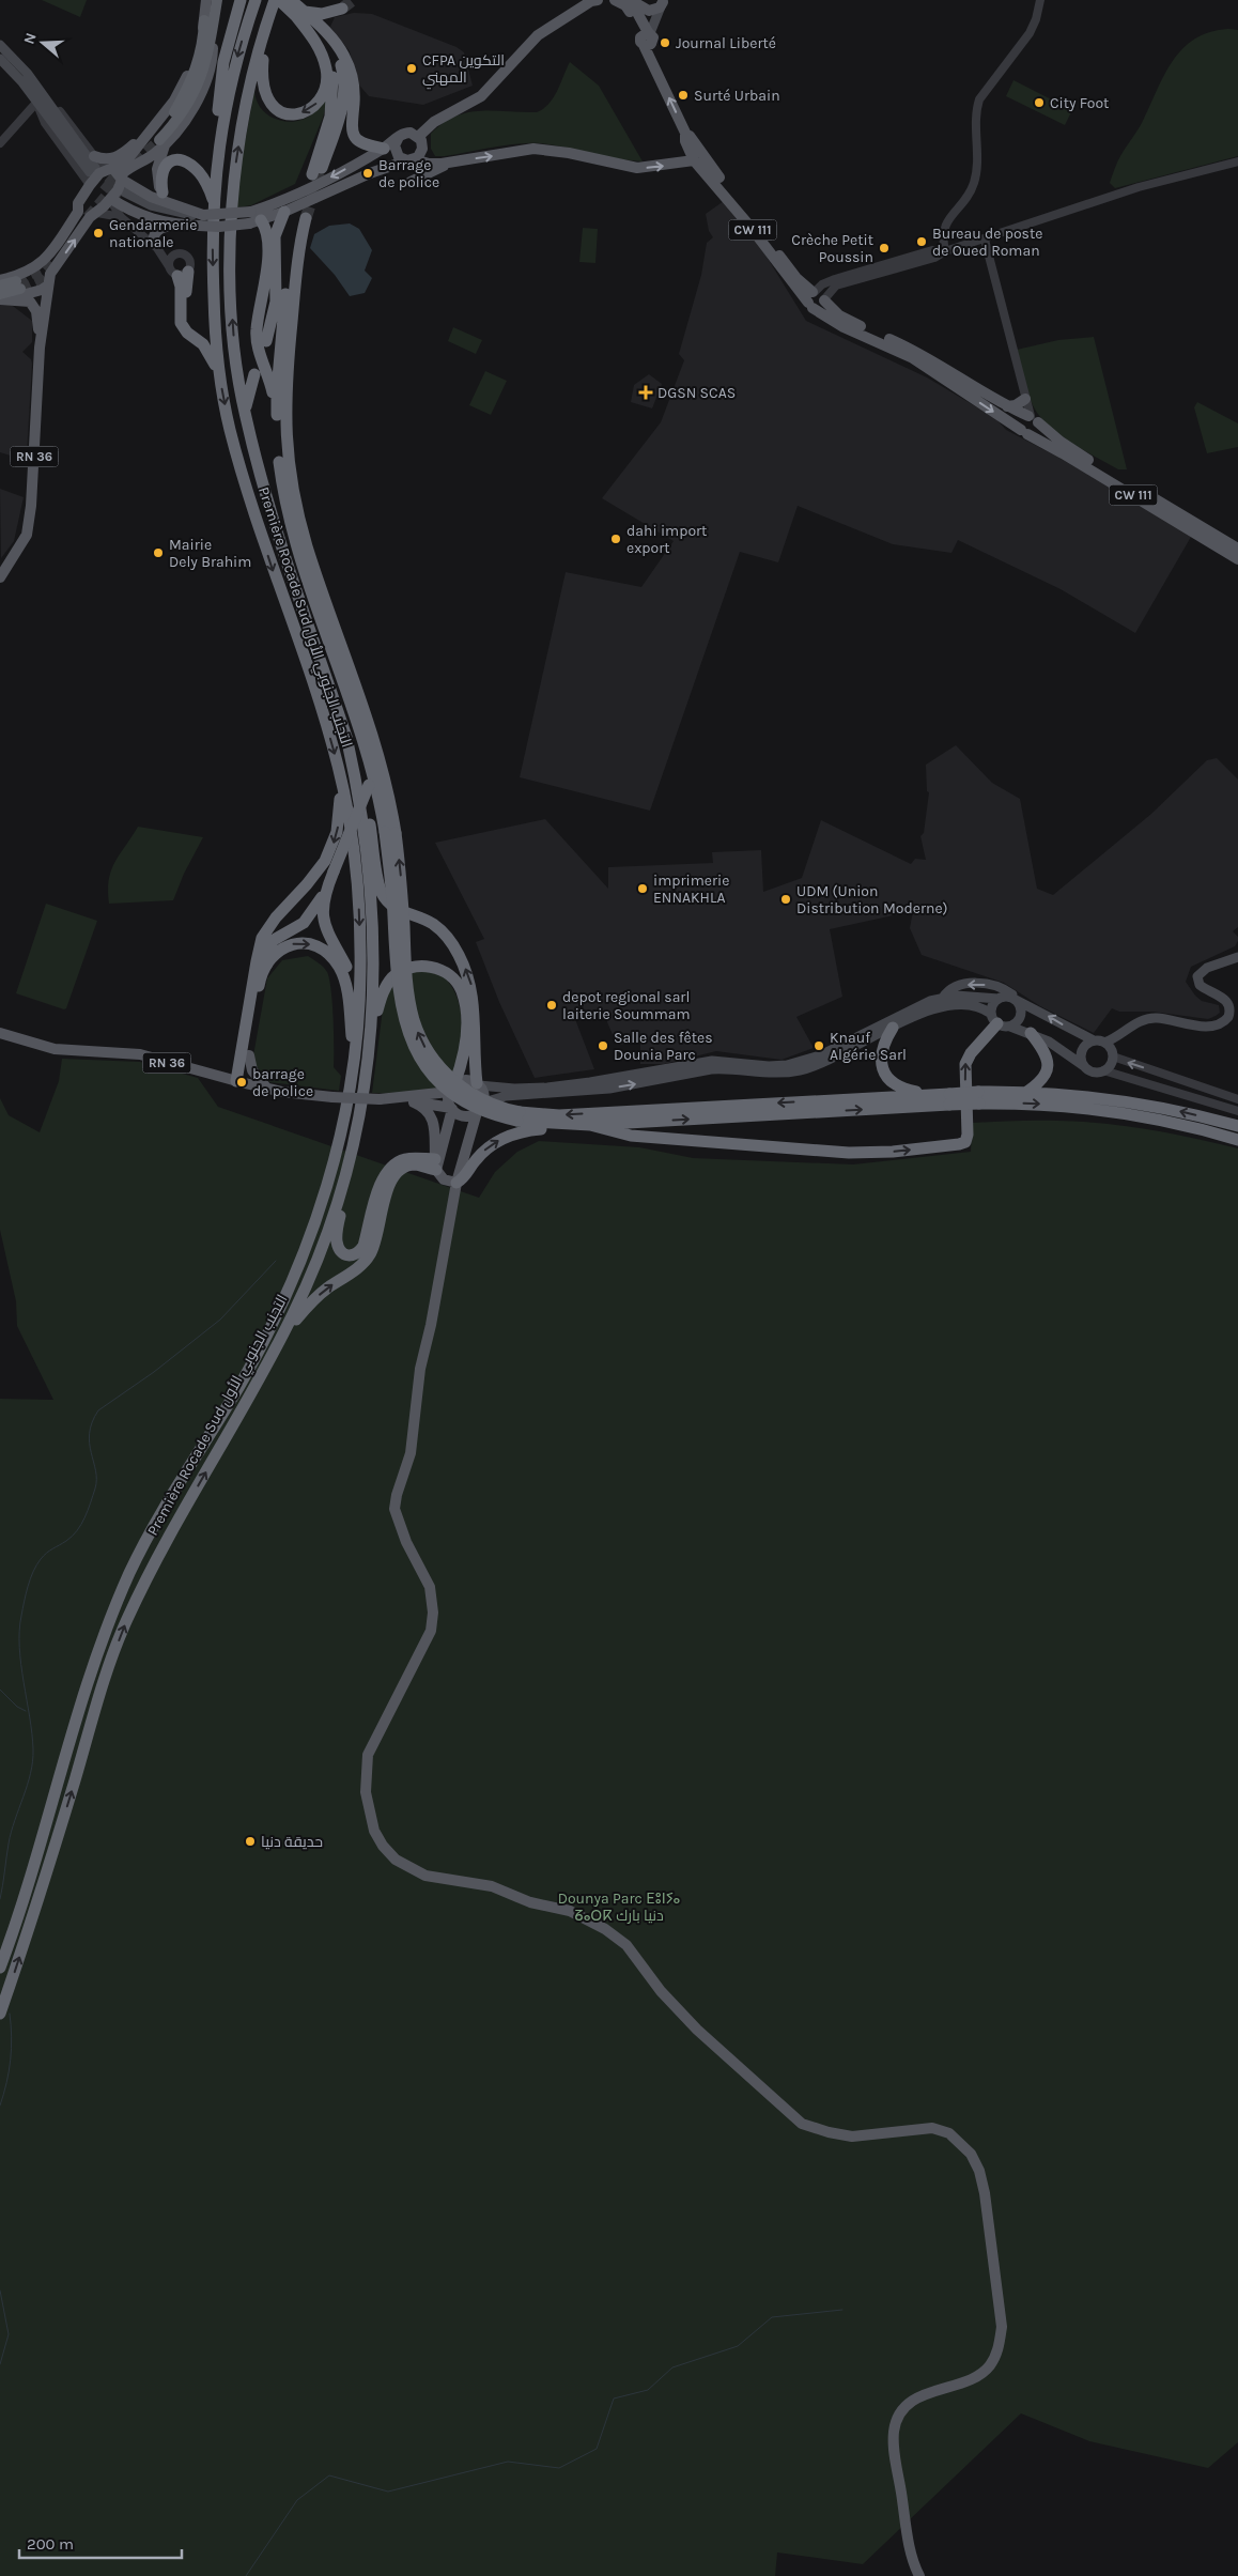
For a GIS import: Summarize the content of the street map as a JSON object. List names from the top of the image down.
{
  "streets": {
    "highway": ["Première Rocade Sud التجنب الجنوبي الأول"],
    "main road": ["CW 111", "RN 36"]
  },
  "parks": ["Dounya Parc ⴹⵓⵏⵢⴰ ⵒⴰⵔⴽ دنيا بارك"],
  "places": {
    "other": [
      "Journal Liberté",
      "CFPA التكوين المهني",
      "Surté Urbain",
      "City Foot",
      "Barrage de police",
      "Gendarmerie nationale",
      "Bureau de poste de Oued Roman",
      "Crèche Petit Poussin",
      "dahi import export",
      "Mairie Dely Brahim",
      "imprimerie ENNAKHLA",
      "UDM (Union Distribution Moderne)",
      "depot regional sarl laiterie Soummam",
      "Salle des fêtes Dounia Parc",
      "Knauf Algérie Sarl",
      "barrage de police",
      "حديقة دنيا"
    ],
    "health": ["DGSN SCAS"]
  },
  "scale_bar": "200 m",
  "north": "left"
}
